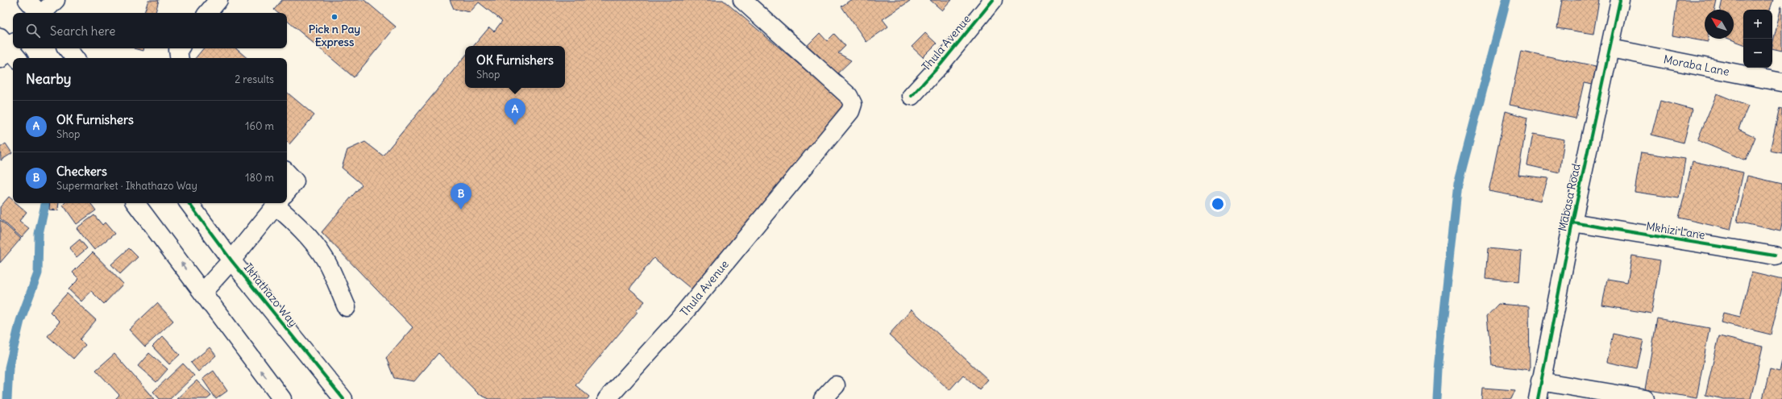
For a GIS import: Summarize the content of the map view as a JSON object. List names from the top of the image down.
{
  "streets": {
    "street": [
      "Thula Avenue",
      "Moraba Lane",
      "Mabasa Road",
      "Mkhizi Lane",
      "Ikhathazo Way"
    ]
  },
  "crossings": [
    ["Moraba Lane", "Mabasa Road"],
    ["Mabasa Road", "Mkhizi Lane"]
  ],
  "places": ["Pick n Pay Express"],
  "north": "top left",
  "page": {
    "map_buttons": ["+", "−"],
    "search": "Search here",
    "popup": ["OK Furnishers", "Shop"],
    "heading": ["Nearby", "2 results"],
    "pins": ["A", "B"],
    "list": [
      {
        "mark": "A",
        "name": "OK Furnishers",
        "note": "Shop",
        "value": "160 m"
      },
      {
        "mark": "B",
        "name": "Checkers",
        "note": "Supermarket · Ikhathazo Way",
        "value": "180 m"
      }
    ]
  }
}
